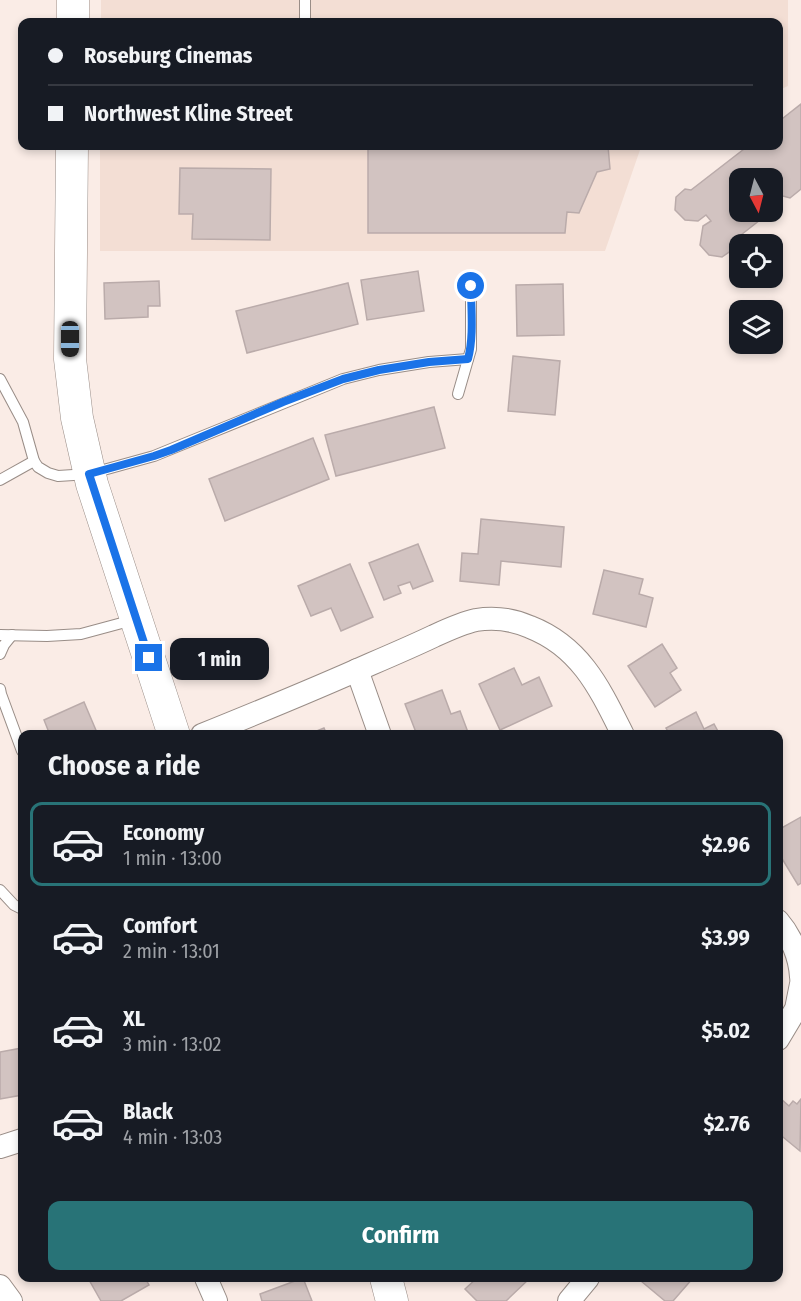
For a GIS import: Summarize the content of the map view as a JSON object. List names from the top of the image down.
{
  "north": "bottom",
  "page": {
    "banner": ["Roseburg Cinemas", "Northwest Kline Street"],
    "bubble": "1 min",
    "heading": "Choose a ride",
    "list": [
      {
        "name": "Economy",
        "note": "1 min · 13:00",
        "value": "$2.96"
      },
      {
        "name": "Comfort",
        "note": "2 min · 13:01",
        "value": "$3.99"
      },
      {
        "name": "XL",
        "note": "3 min · 13:02",
        "value": "$5.02"
      },
      {
        "name": "Black",
        "note": "4 min · 13:03",
        "value": "$2.76"
      }
    ],
    "buttons": "Confirm"
  }
}
